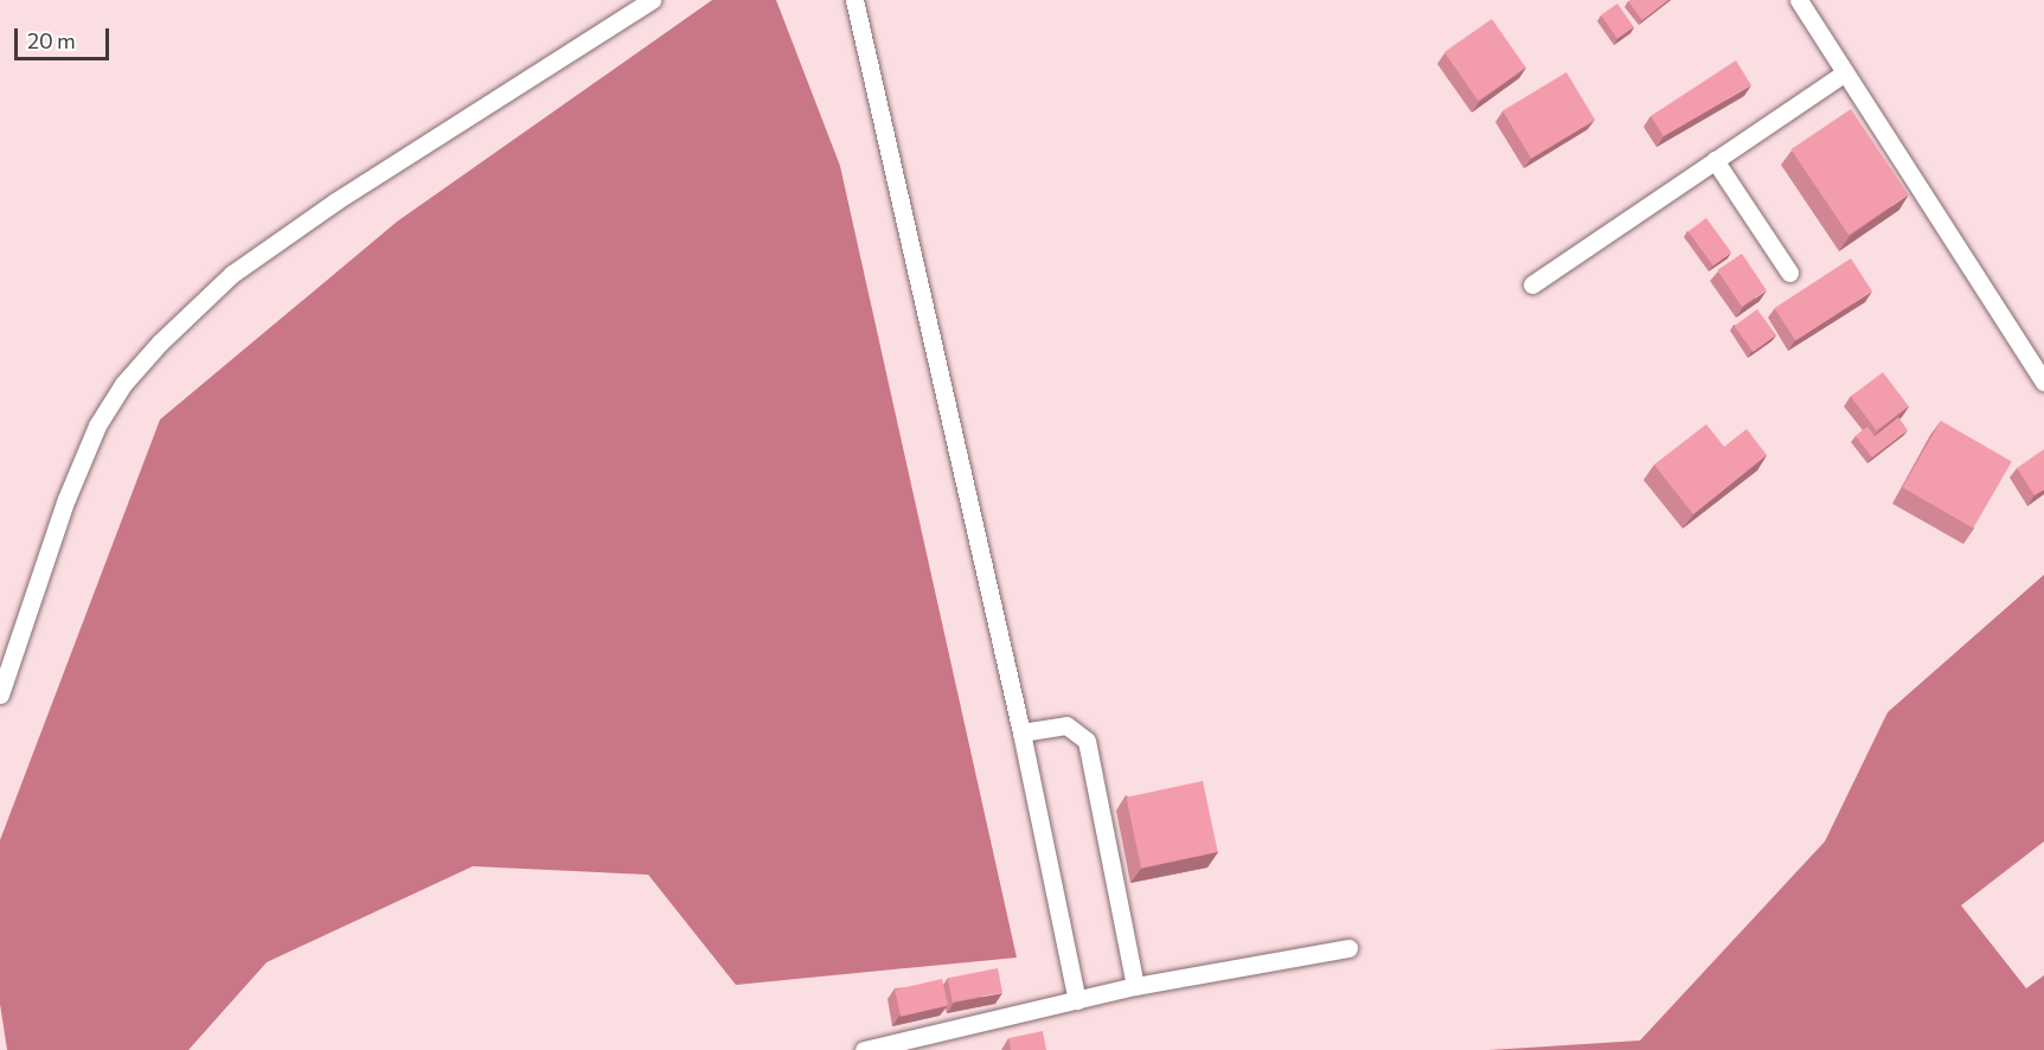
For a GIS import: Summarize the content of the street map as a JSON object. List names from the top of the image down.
{
  "scale_bar": "20 m"
}
